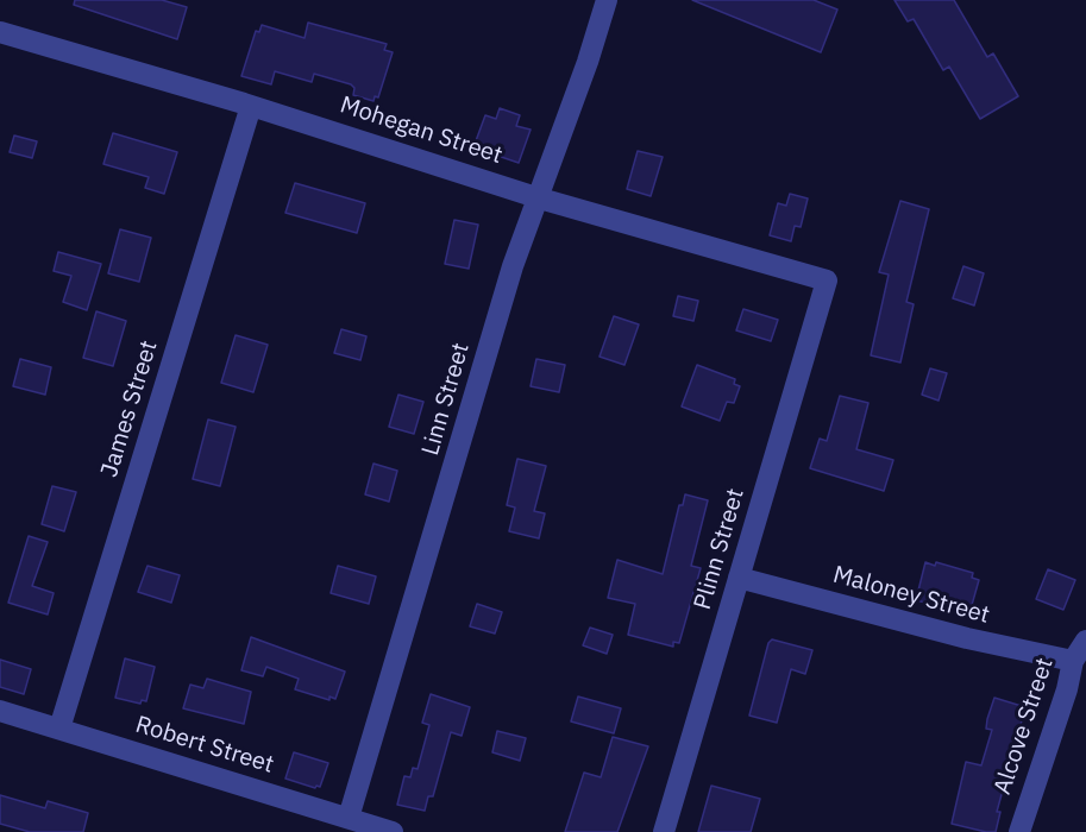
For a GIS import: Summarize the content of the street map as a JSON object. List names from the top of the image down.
{
  "streets": {
    "street": [
      "Mohegan Street",
      "Linn Street",
      "James Street",
      "Plinn Street",
      "Maloney Street",
      "Alcove Street",
      "Robert Street"
    ]
  },
  "crossings": [
    ["Mohegan Street", "Linn Street"],
    ["Mohegan Street", "James Street"],
    ["Mohegan Street", "Plinn Street"],
    ["Linn Street", "Robert Street"],
    ["James Street", "Robert Street"],
    ["Plinn Street", "Maloney Street"],
    ["Maloney Street", "Alcove Street"]
  ]
}
